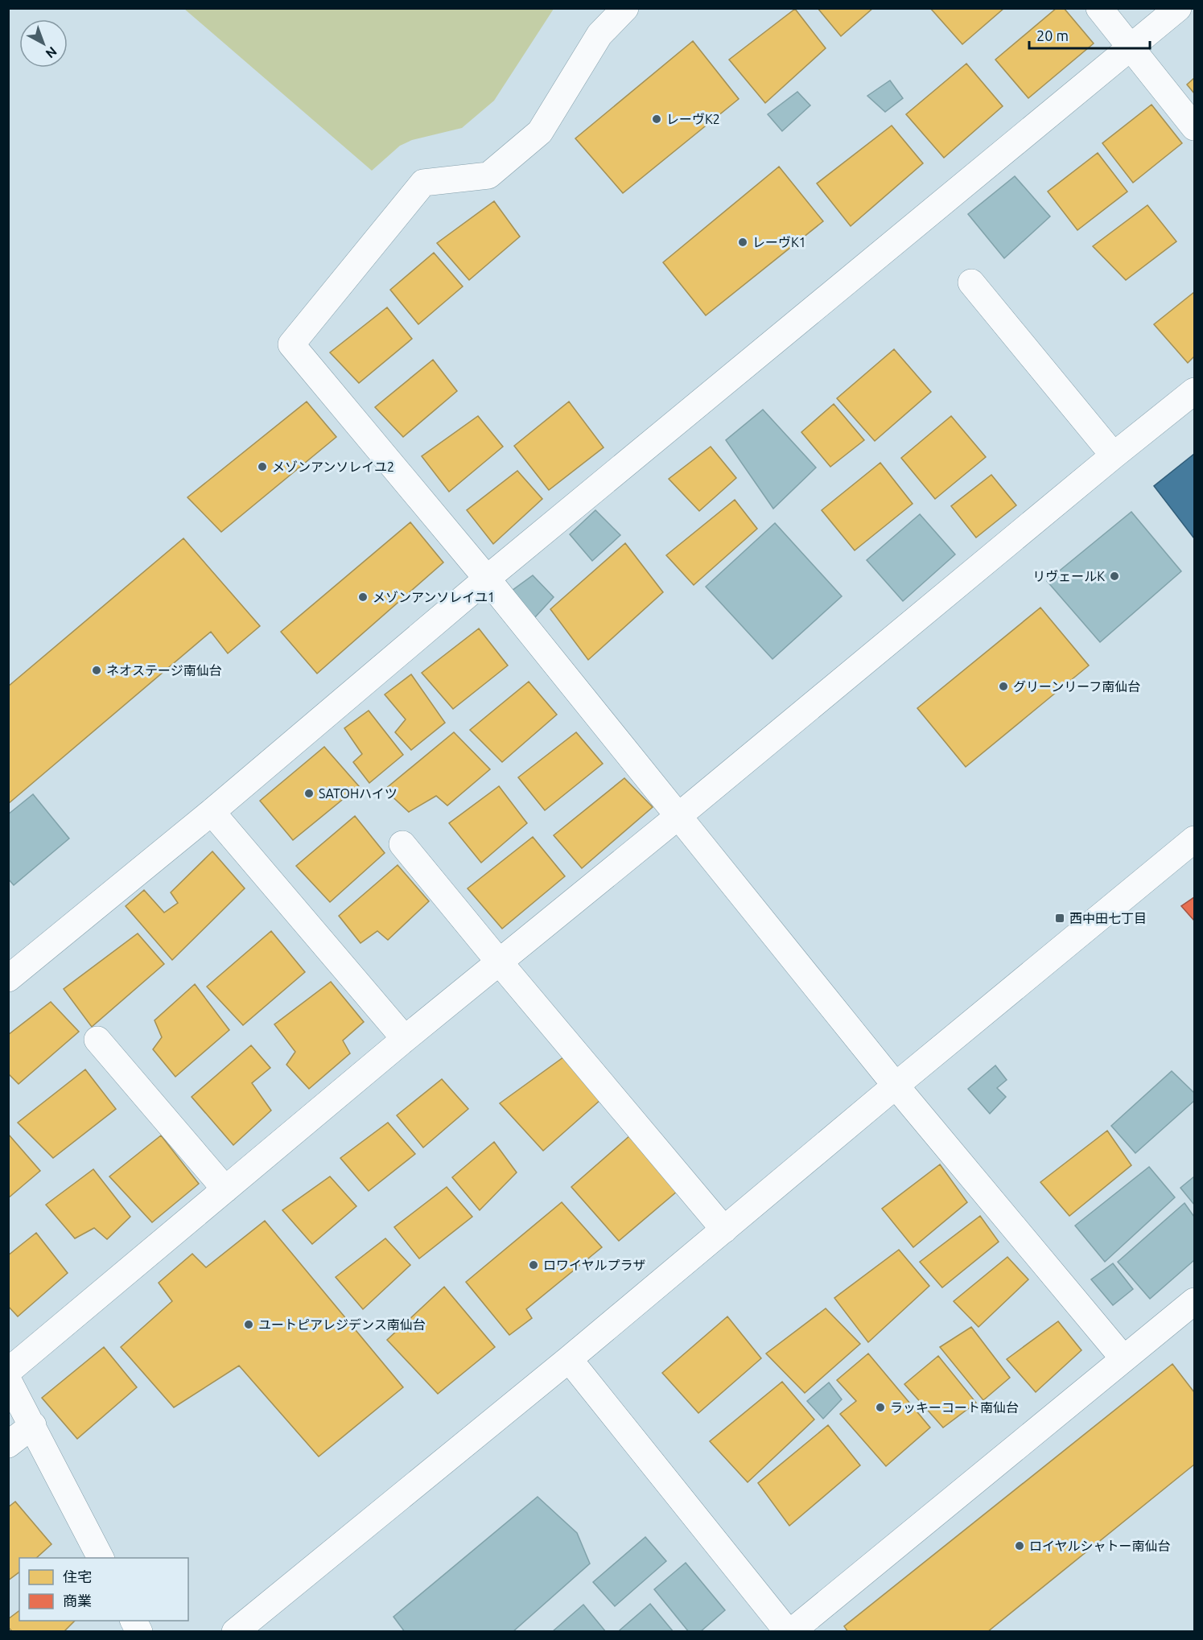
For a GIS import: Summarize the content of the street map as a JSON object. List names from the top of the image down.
{
  "places": {
    "other": [
      "レーヴK2",
      "レーヴK1",
      "メゾンアンソレイユ2",
      "リヴェールK",
      "メゾンアンソレイユ1",
      "ネオステージ南仙台",
      "グリーンリーフ南仙台",
      "SATOHハイツ",
      "ロワイヤルプラザ",
      "ユートピアレジデンス南仙台",
      "ラッキーコート南仙台",
      "ロイヤルシャトー南仙台"
    ],
    "transit": ["西中田七丁目"]
  },
  "legend": ["住宅", "商業"],
  "scale_bar": "20 m",
  "north": "bottom right"
}
